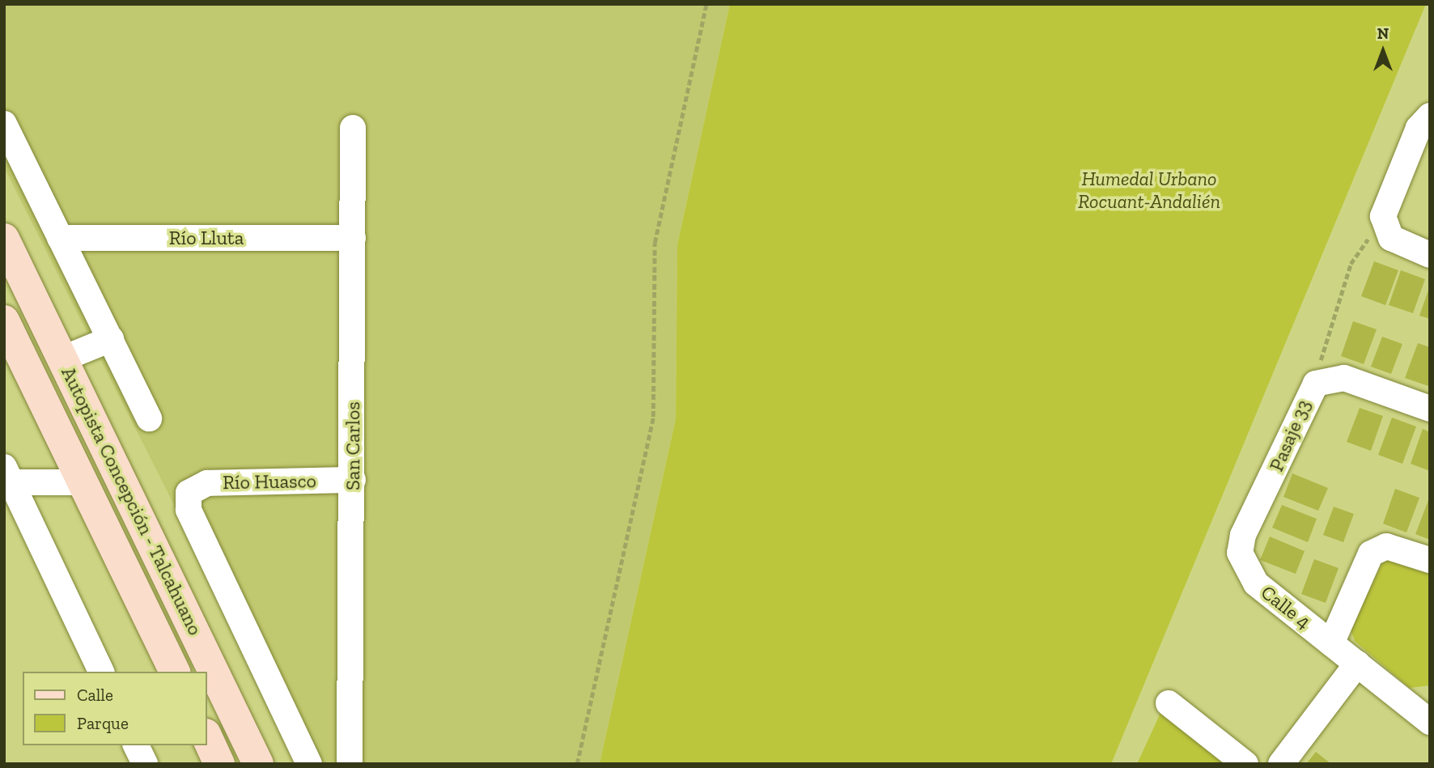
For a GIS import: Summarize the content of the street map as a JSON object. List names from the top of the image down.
{
  "streets": {
    "main road": ["Autopista Concepción - Talcahuano"],
    "street": [
      "Río Lluta",
      "Pasaje 33",
      "San Carlos",
      "Río Huasco",
      "Calle 4"
    ]
  },
  "crossings": [
    ["Río Lluta", "San Carlos"],
    ["Pasaje 33", "Calle 4"],
    ["San Carlos", "Río Huasco"]
  ],
  "parks": ["Humedal Urbano Rocuant-Andalién"],
  "legend": ["Calle", "Parque"],
  "north": "top"
}
